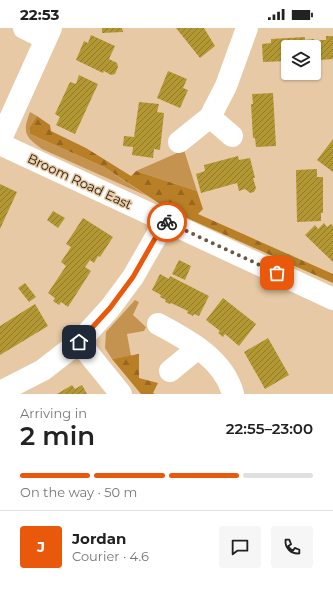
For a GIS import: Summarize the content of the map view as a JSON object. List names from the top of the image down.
{
  "streets": {
    "street": ["Broom Road East"]
  },
  "page": {
    "status": "22:53",
    "heading": ["2 min", "Arriving in", "22:55–23:00"],
    "panel": ["Jordan", "Courier · 4.6"],
    "bar": "On the way · 50 m",
    "round": "J"
  }
}
